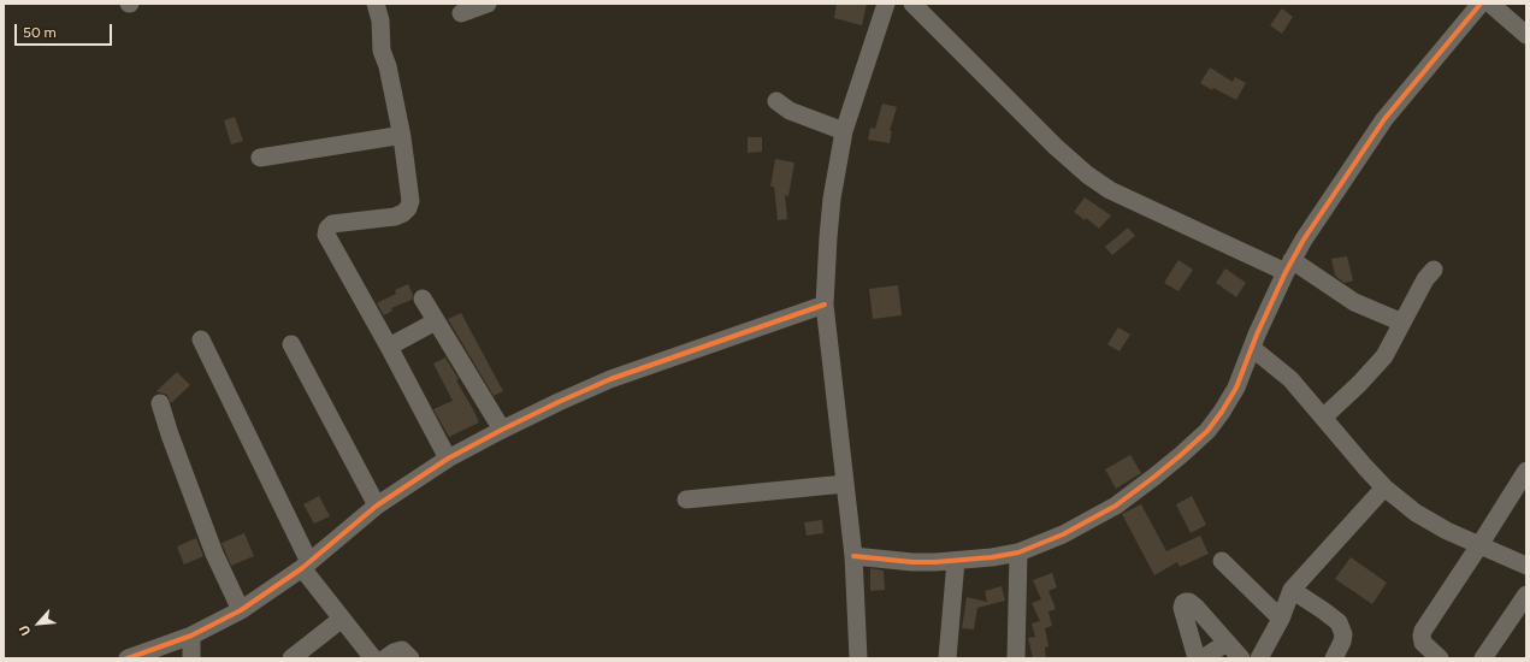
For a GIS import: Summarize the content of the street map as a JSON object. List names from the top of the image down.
{
  "scale_bar": "50 m",
  "north": "bottom left"
}
